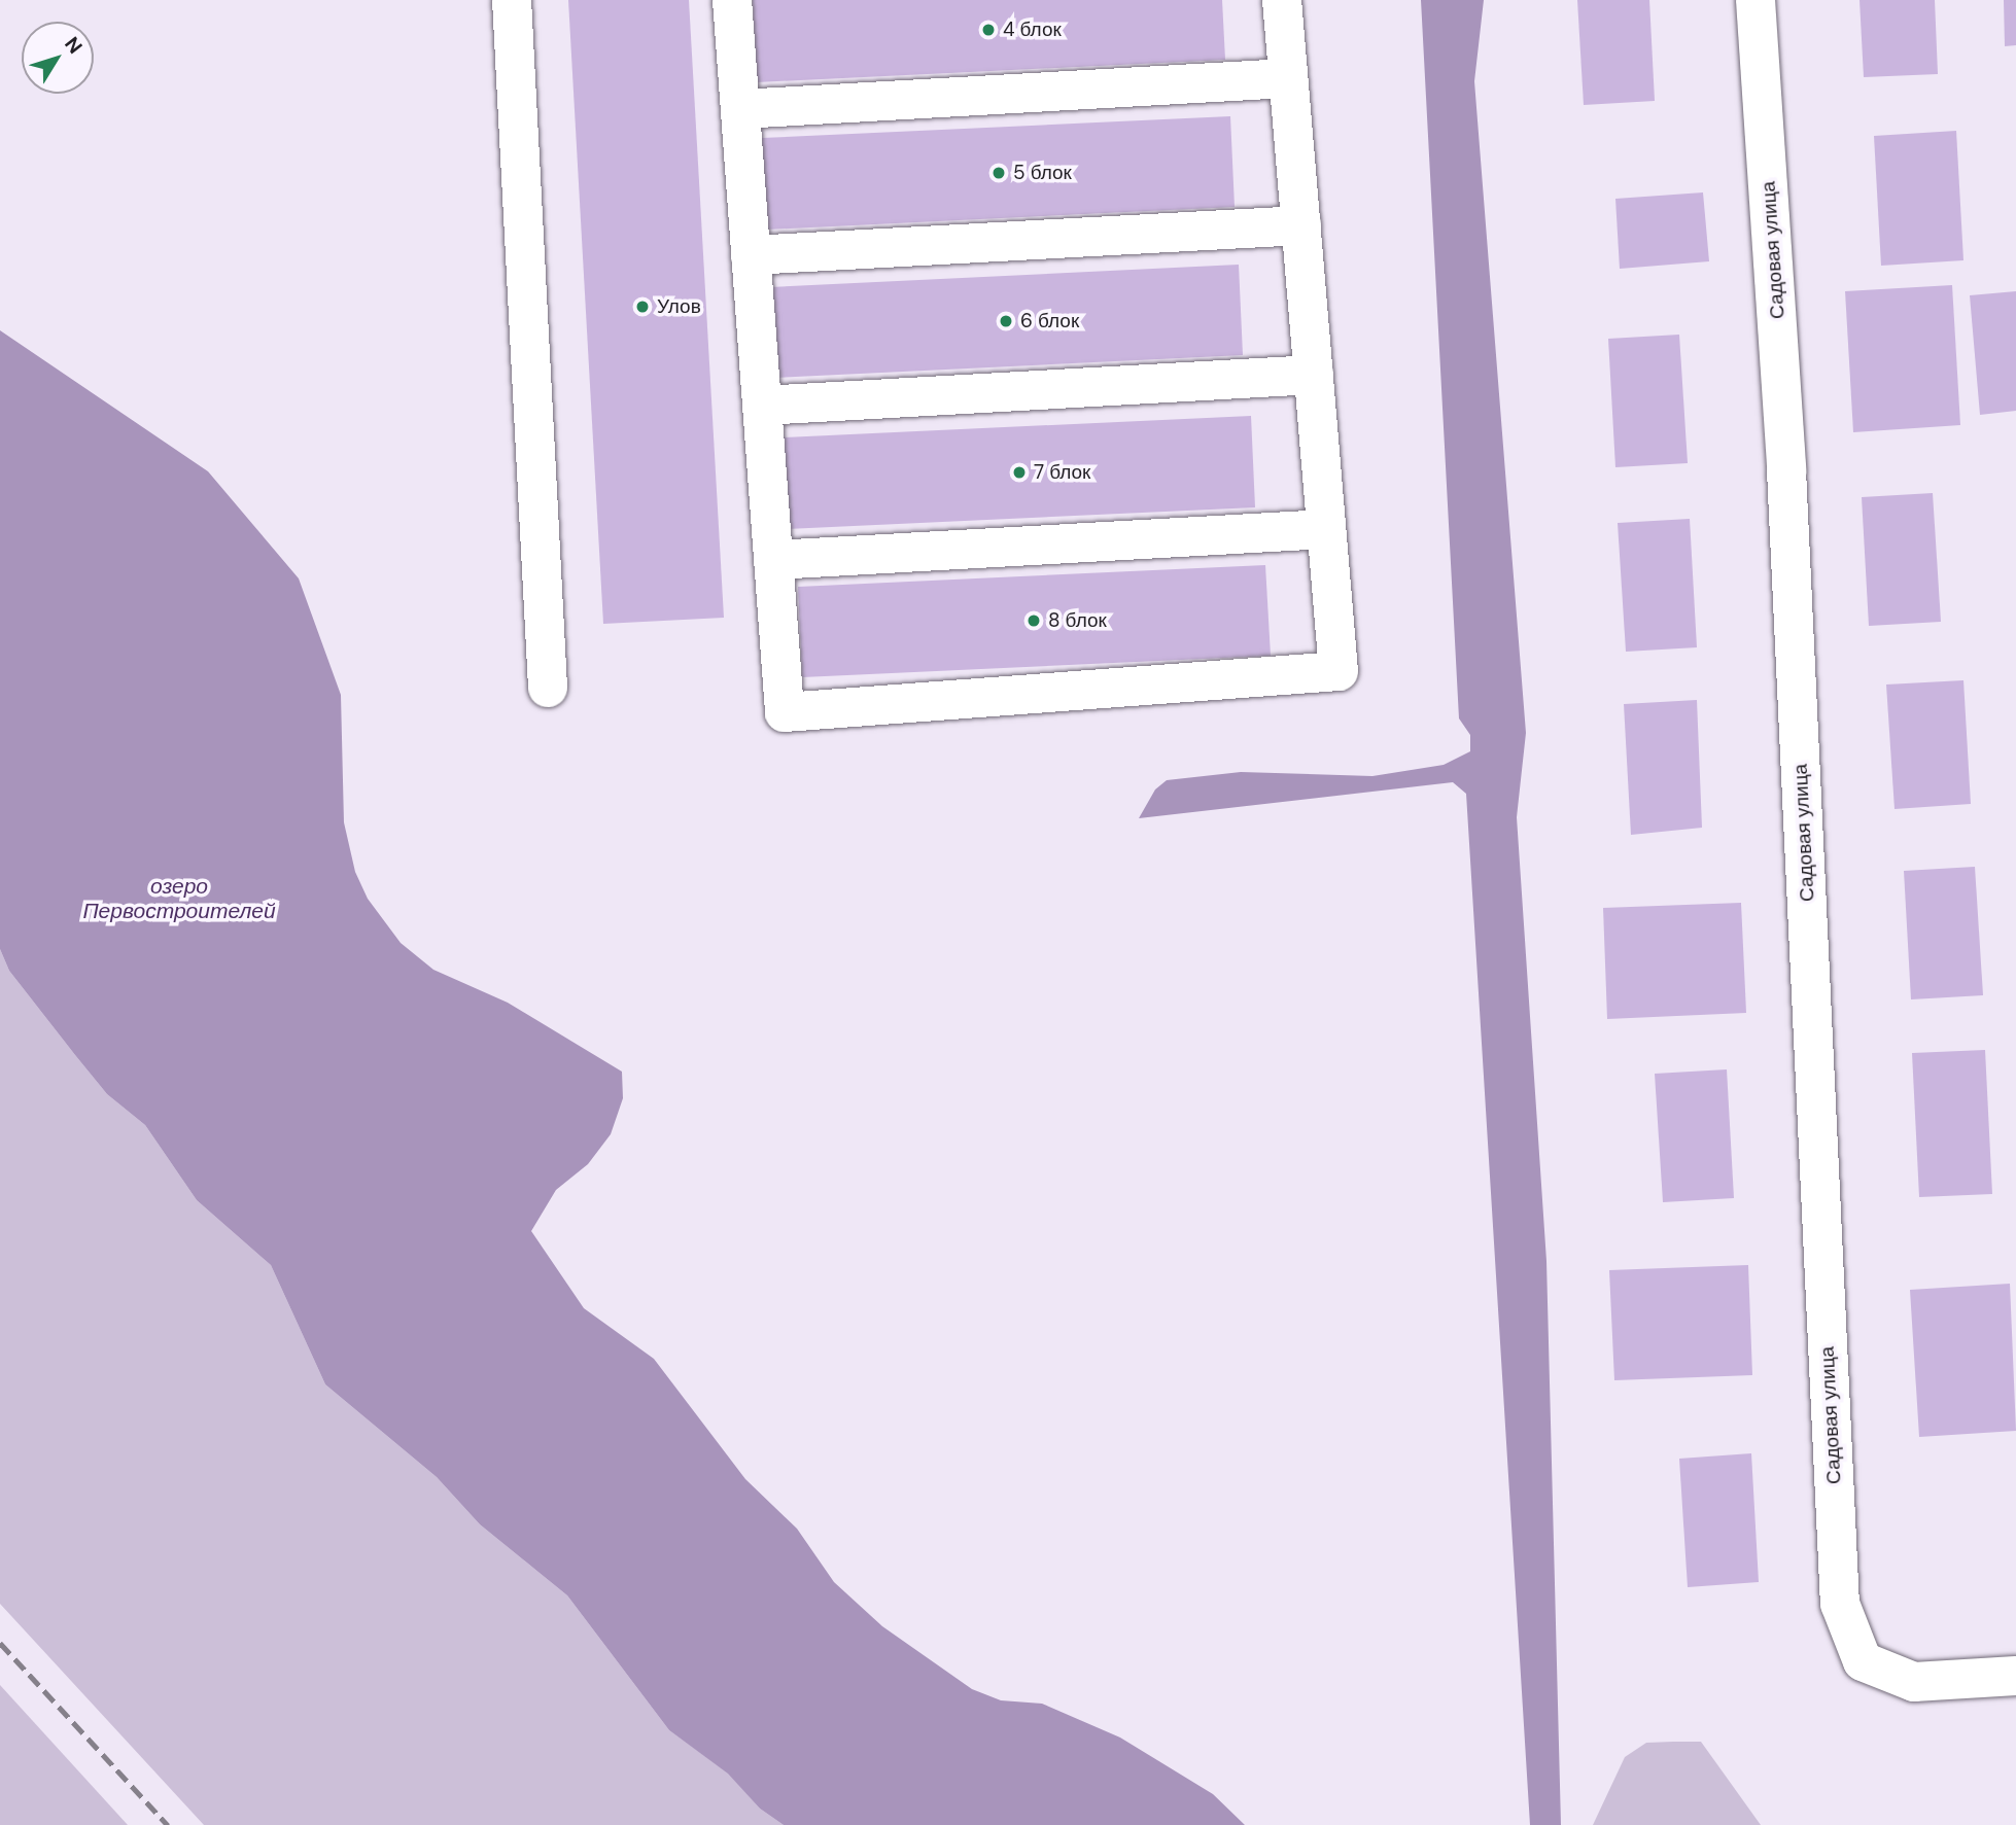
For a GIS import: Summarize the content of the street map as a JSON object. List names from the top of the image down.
{
  "streets": {
    "street": ["Садовая улица"]
  },
  "water": ["озеро Первостроителей"],
  "places": [
    "4 блок",
    "5 блок",
    "Улов",
    "6 блок",
    "7 блок",
    "8 блок"
  ],
  "north": "top right"
}
